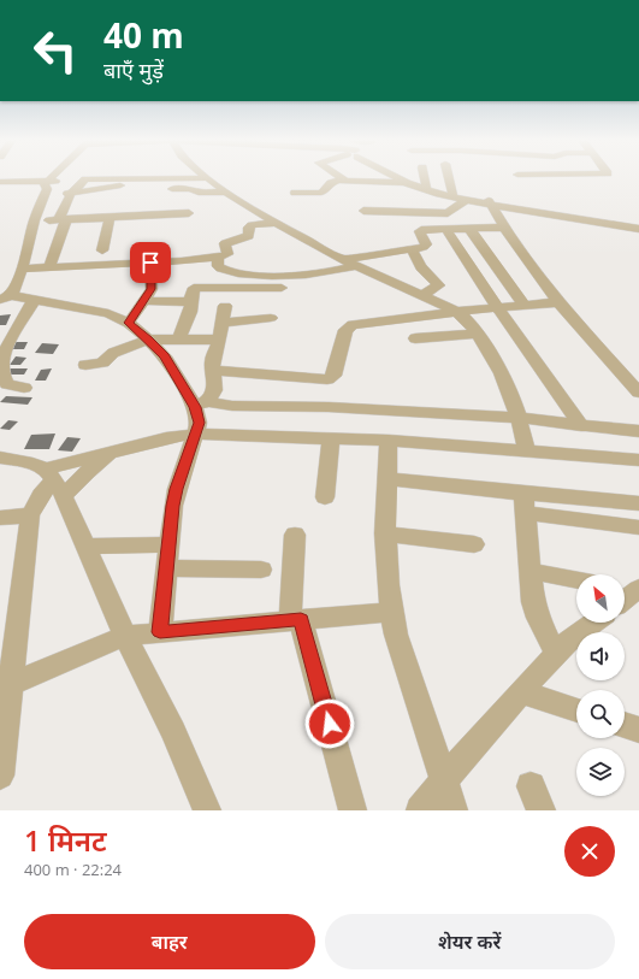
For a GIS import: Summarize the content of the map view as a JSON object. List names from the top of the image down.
{
  "north": "top left",
  "page": {
    "turn": ["40 m", "बाएँ मुड़ें"],
    "heading": ["1 मिनट", "400 m · 22:24"],
    "buttons": ["बाहर", "शेयर करें"]
  }
}
